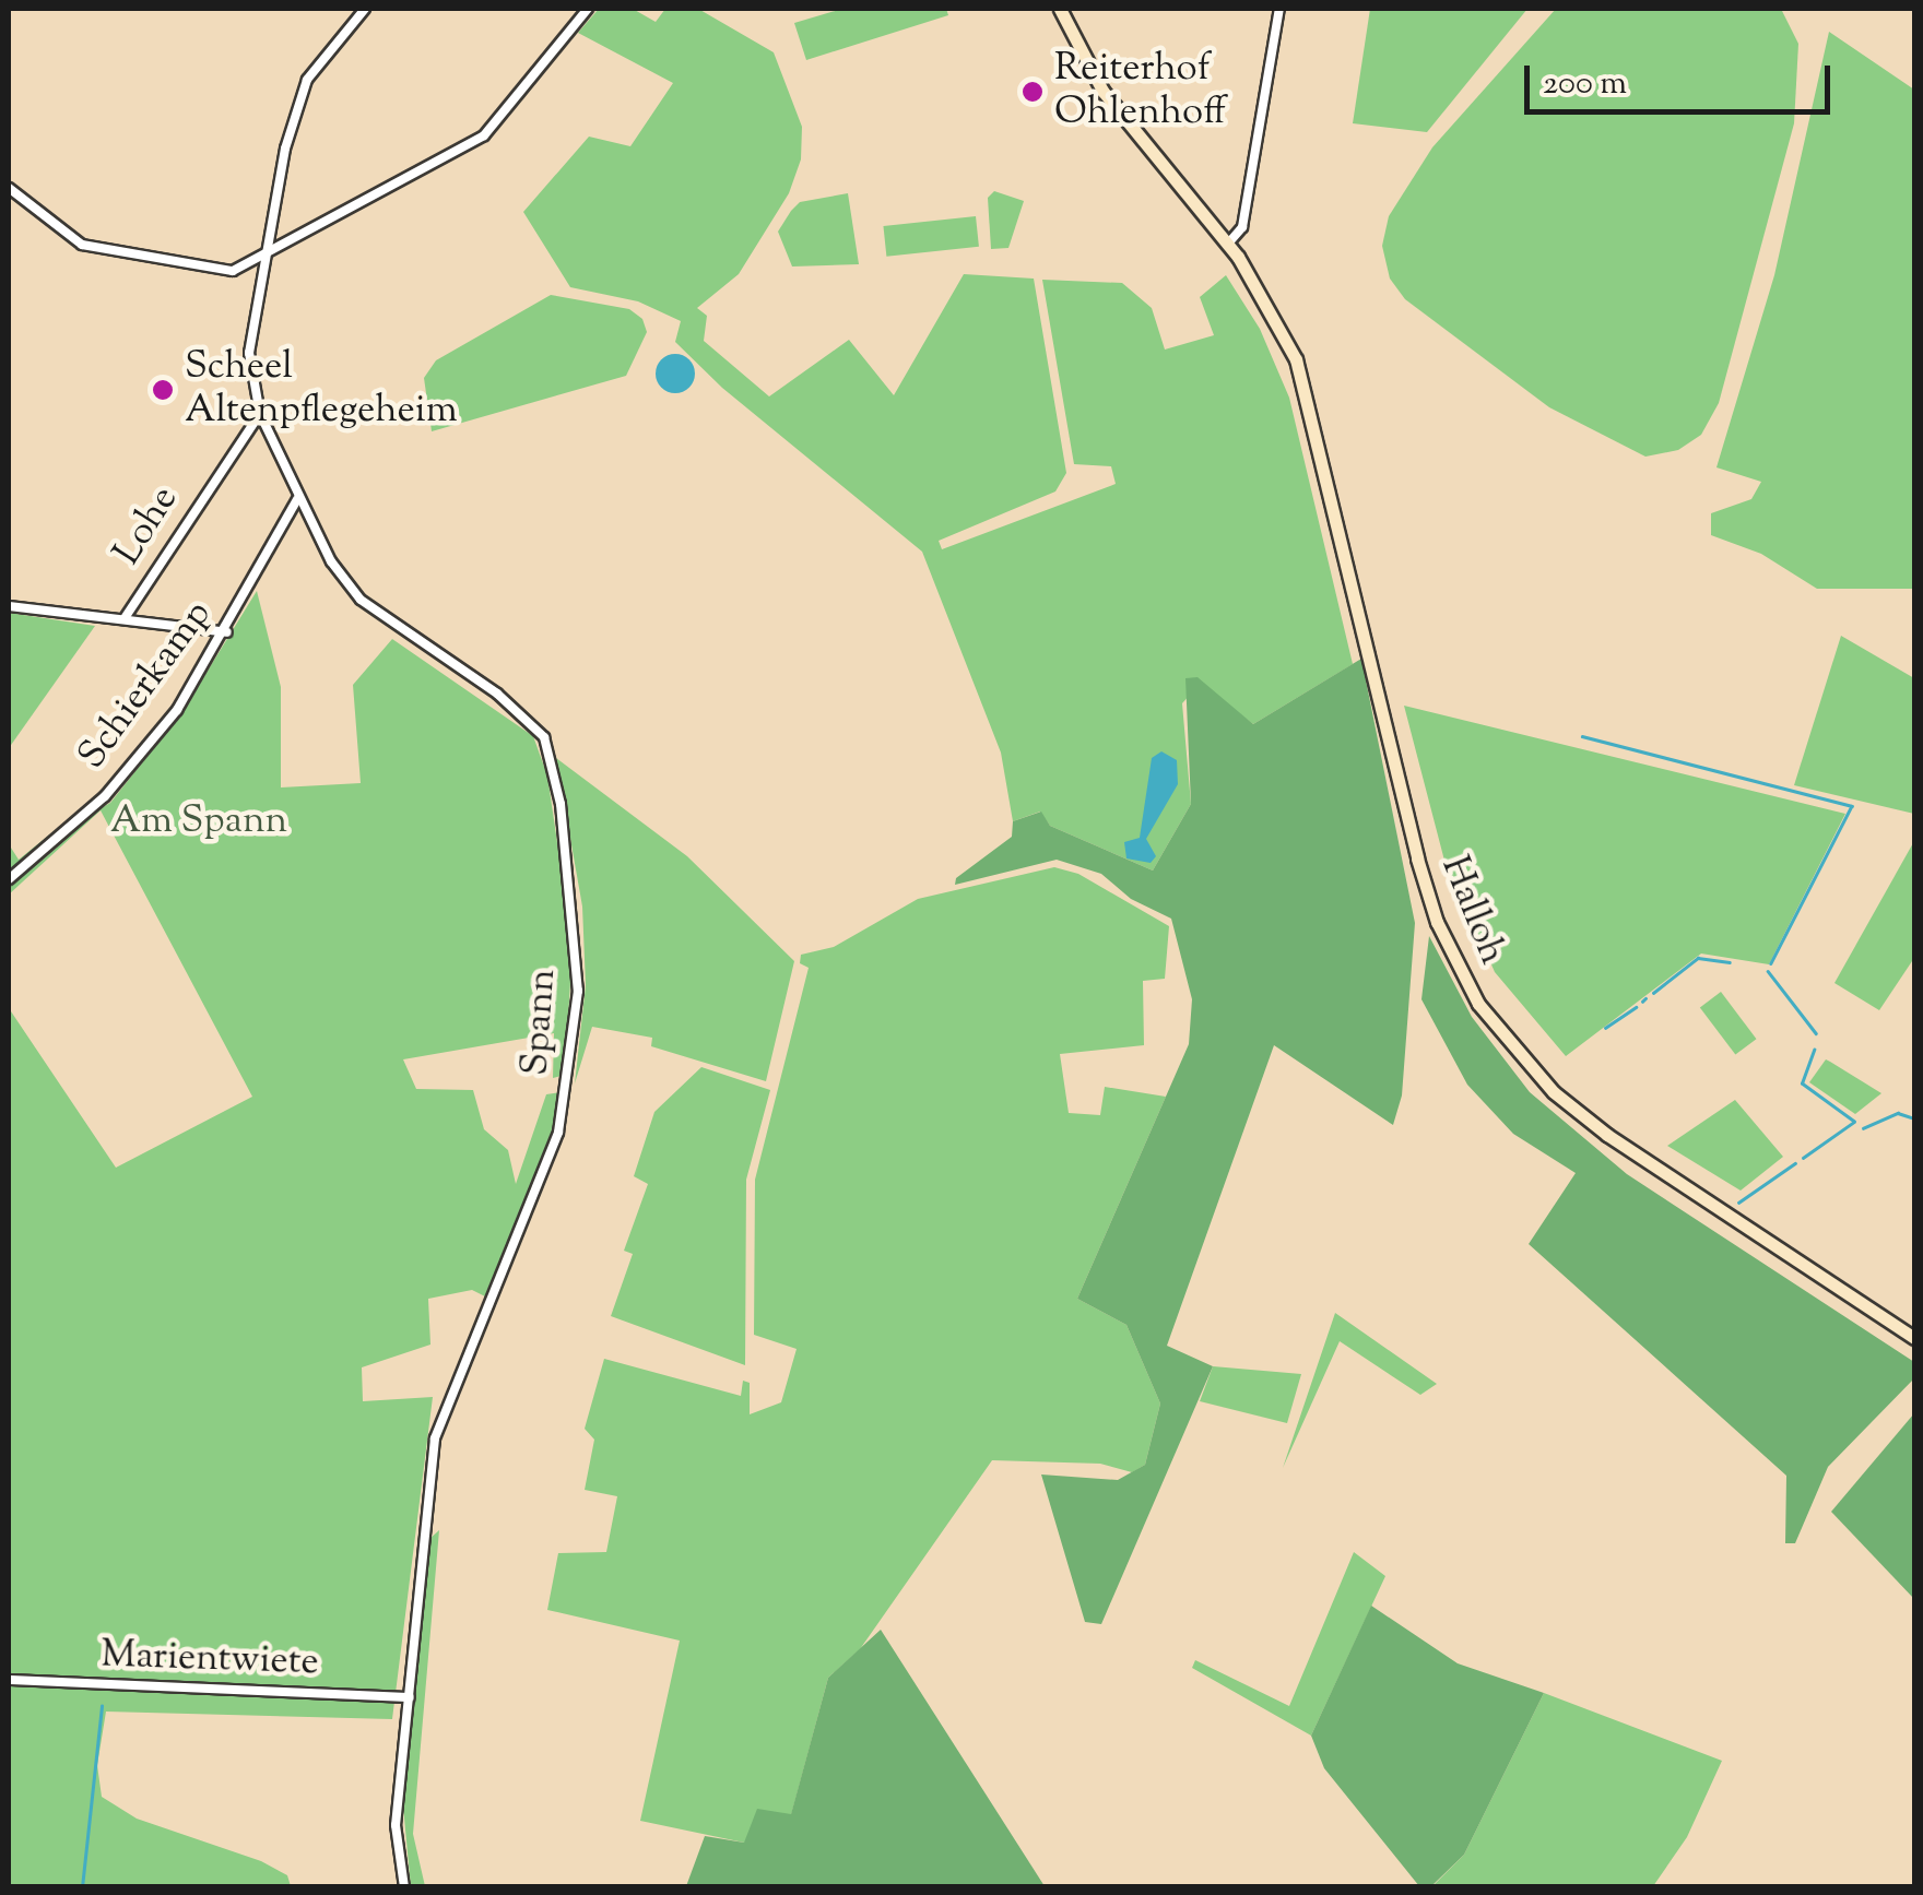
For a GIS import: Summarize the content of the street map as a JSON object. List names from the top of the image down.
{
  "streets": {
    "main road": ["Halloh"],
    "street": [
      "Lohe",
      "Schierkamp",
      "Spann",
      "Marientwiete"
    ]
  },
  "crossings": [
    ["Lohe", "Spann"],
    ["Schierkamp", "Spann"],
    ["Spann", "Marientwiete"]
  ],
  "parks": ["Am Spann"],
  "places": ["Reiterhof Ohlenhoff", "Scheel Altenpflegeheim"],
  "scale_bar": "200 m"
}
